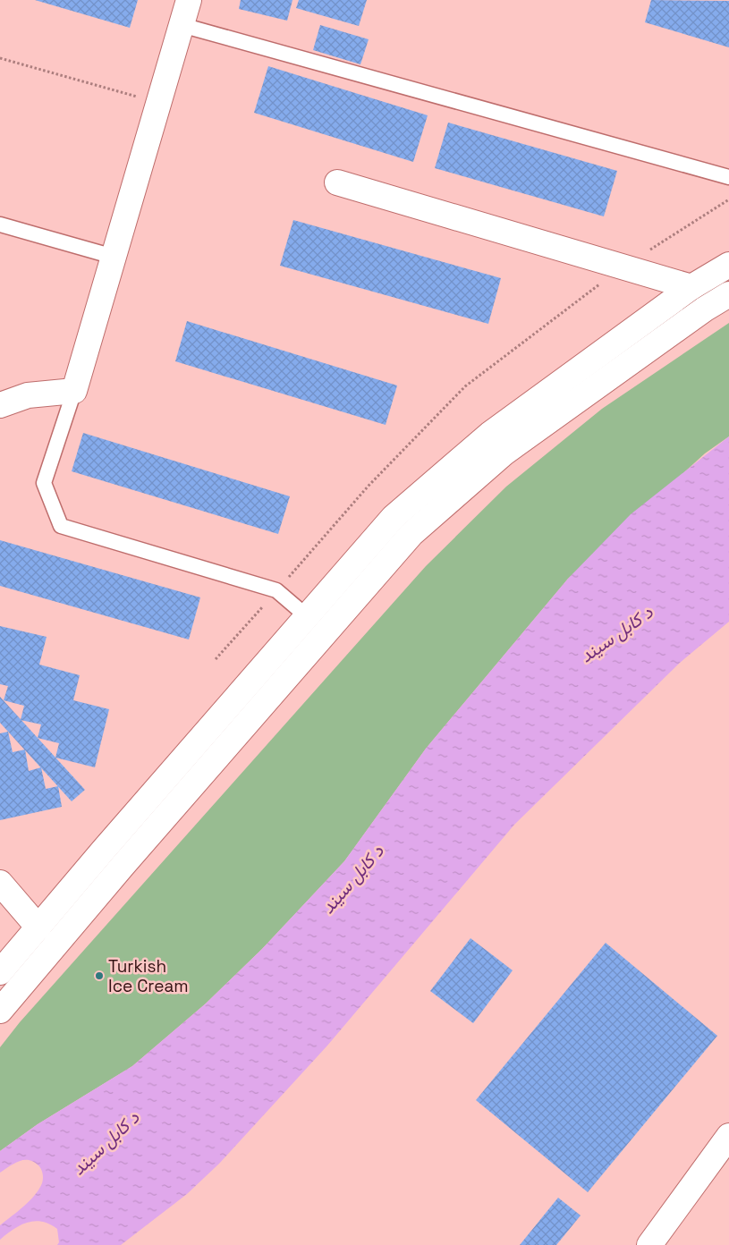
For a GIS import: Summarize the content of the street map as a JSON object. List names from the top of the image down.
{
  "water": ["د کابل سيند"],
  "places": ["Turkish Ice Cream"]
}
